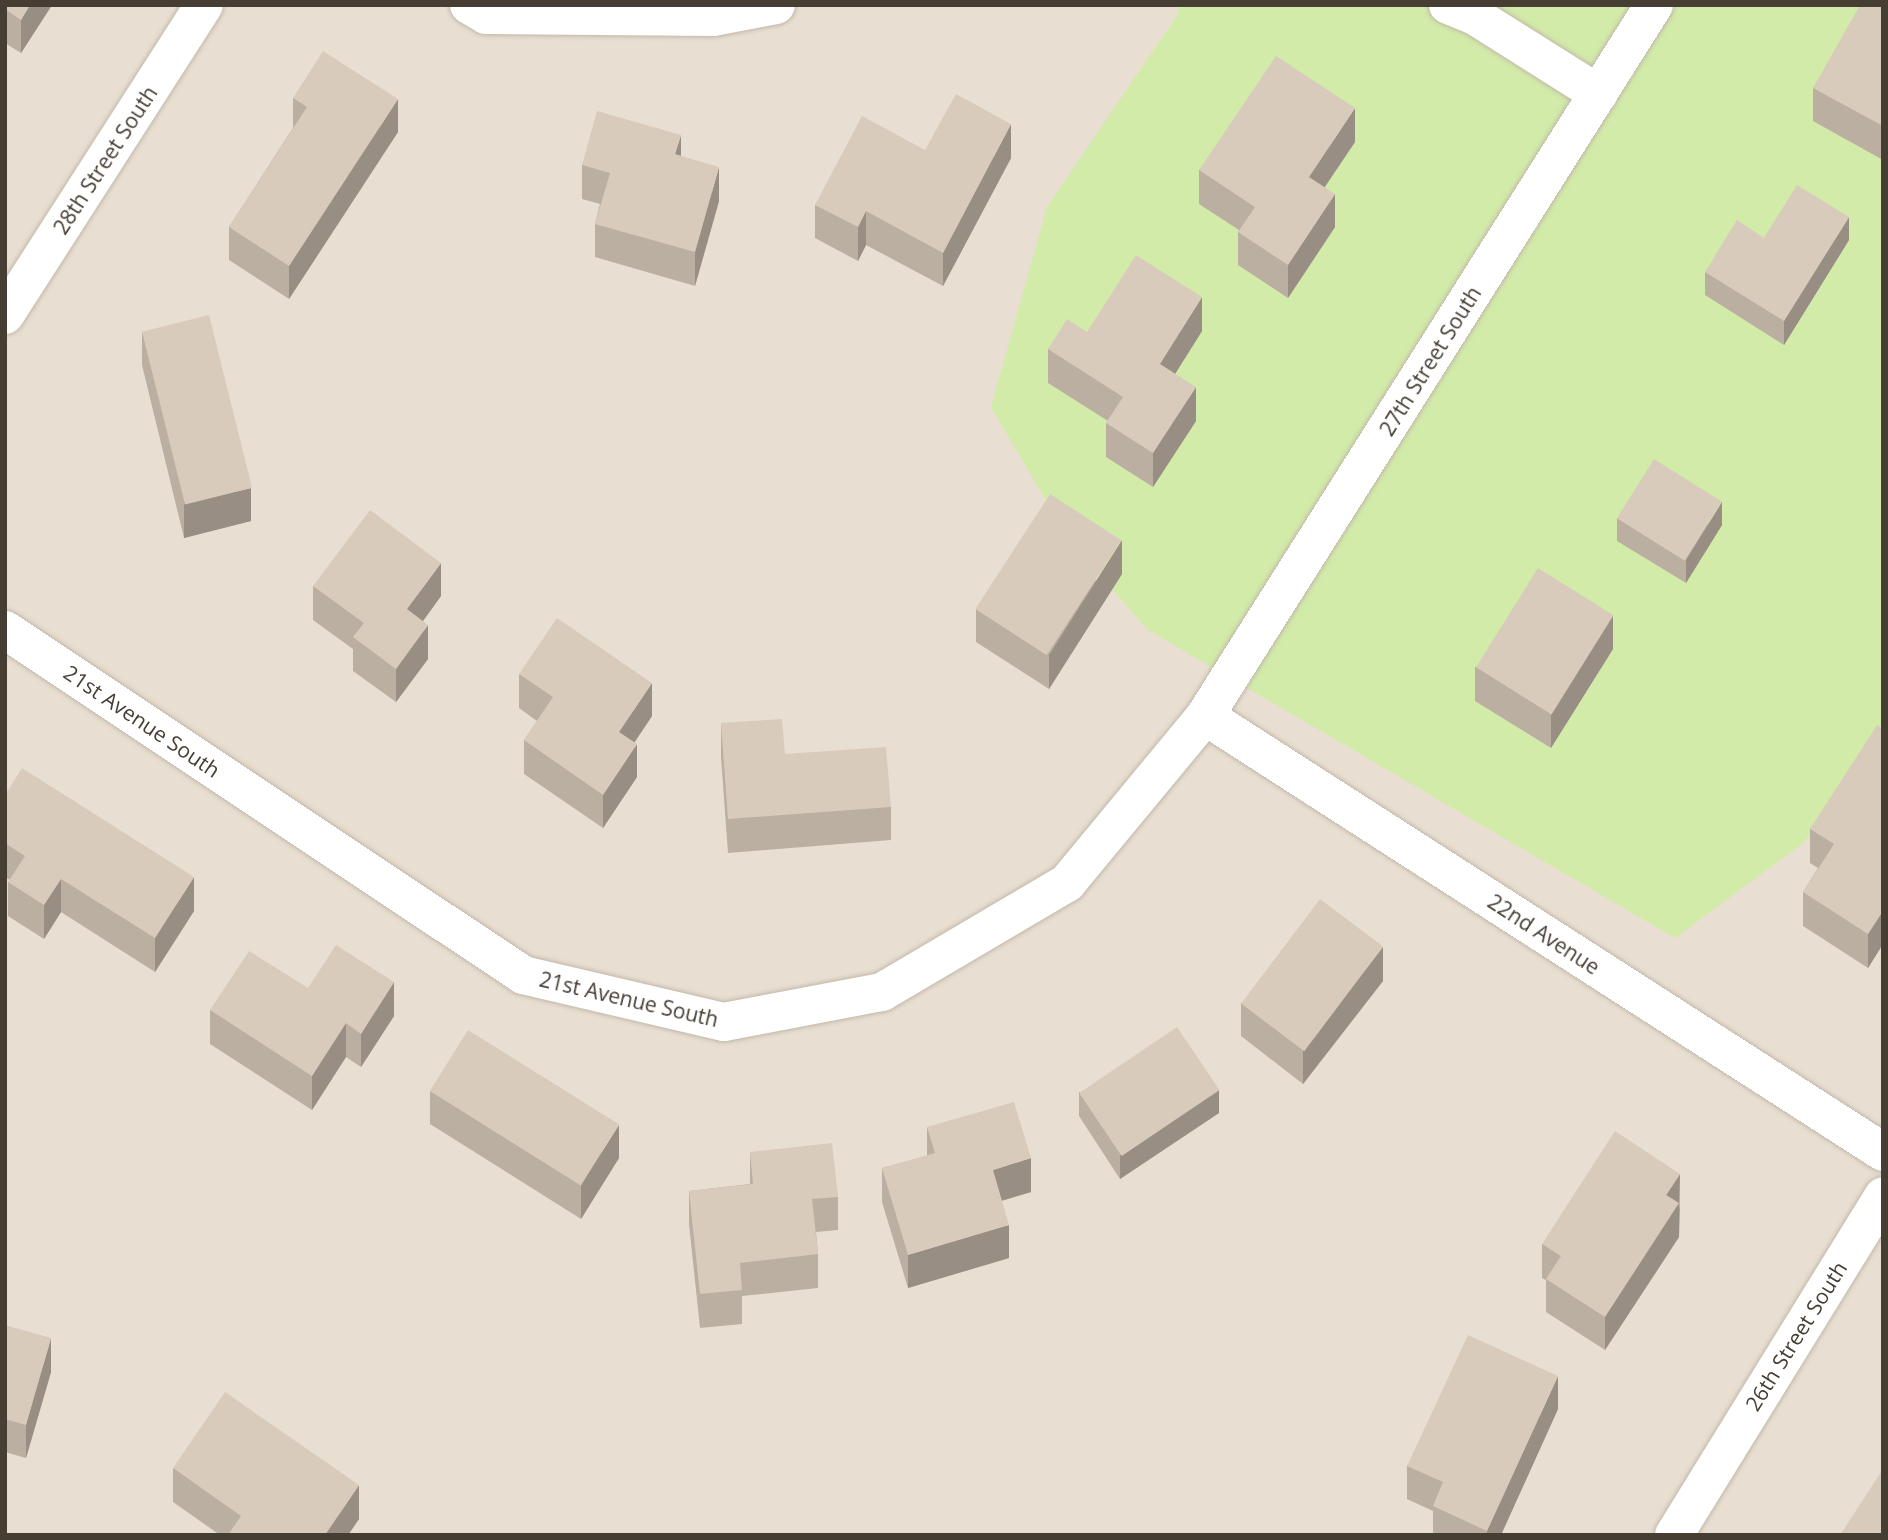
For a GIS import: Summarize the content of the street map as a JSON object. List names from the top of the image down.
{
  "streets": {
    "street": [
      "28th Street South",
      "27th Street South",
      "21st Avenue South",
      "22nd Avenue",
      "26th Street South"
    ]
  },
  "crossings": [
    ["27th Street South", "21st Avenue South"],
    ["27th Street South", "22nd Avenue"],
    ["21st Avenue South", "22nd Avenue"]
  ]
}
